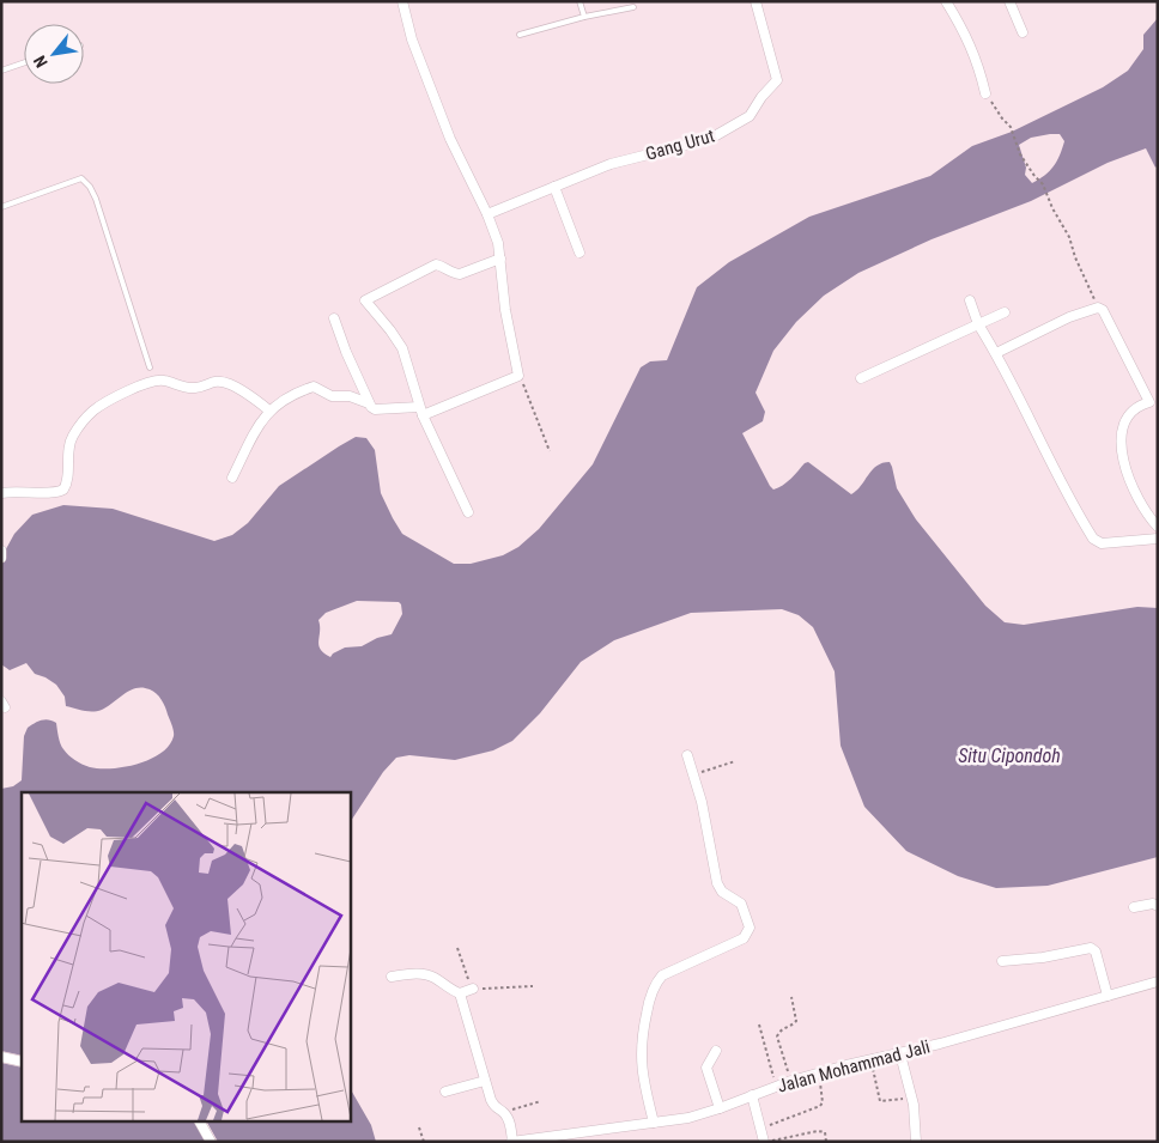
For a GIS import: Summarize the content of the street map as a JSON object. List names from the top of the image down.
{
  "streets": {
    "street": ["Gang Urut", "Jalan Mohammad Jali"]
  },
  "water": ["Situ Cipondoh"],
  "north": "bottom left"
}
